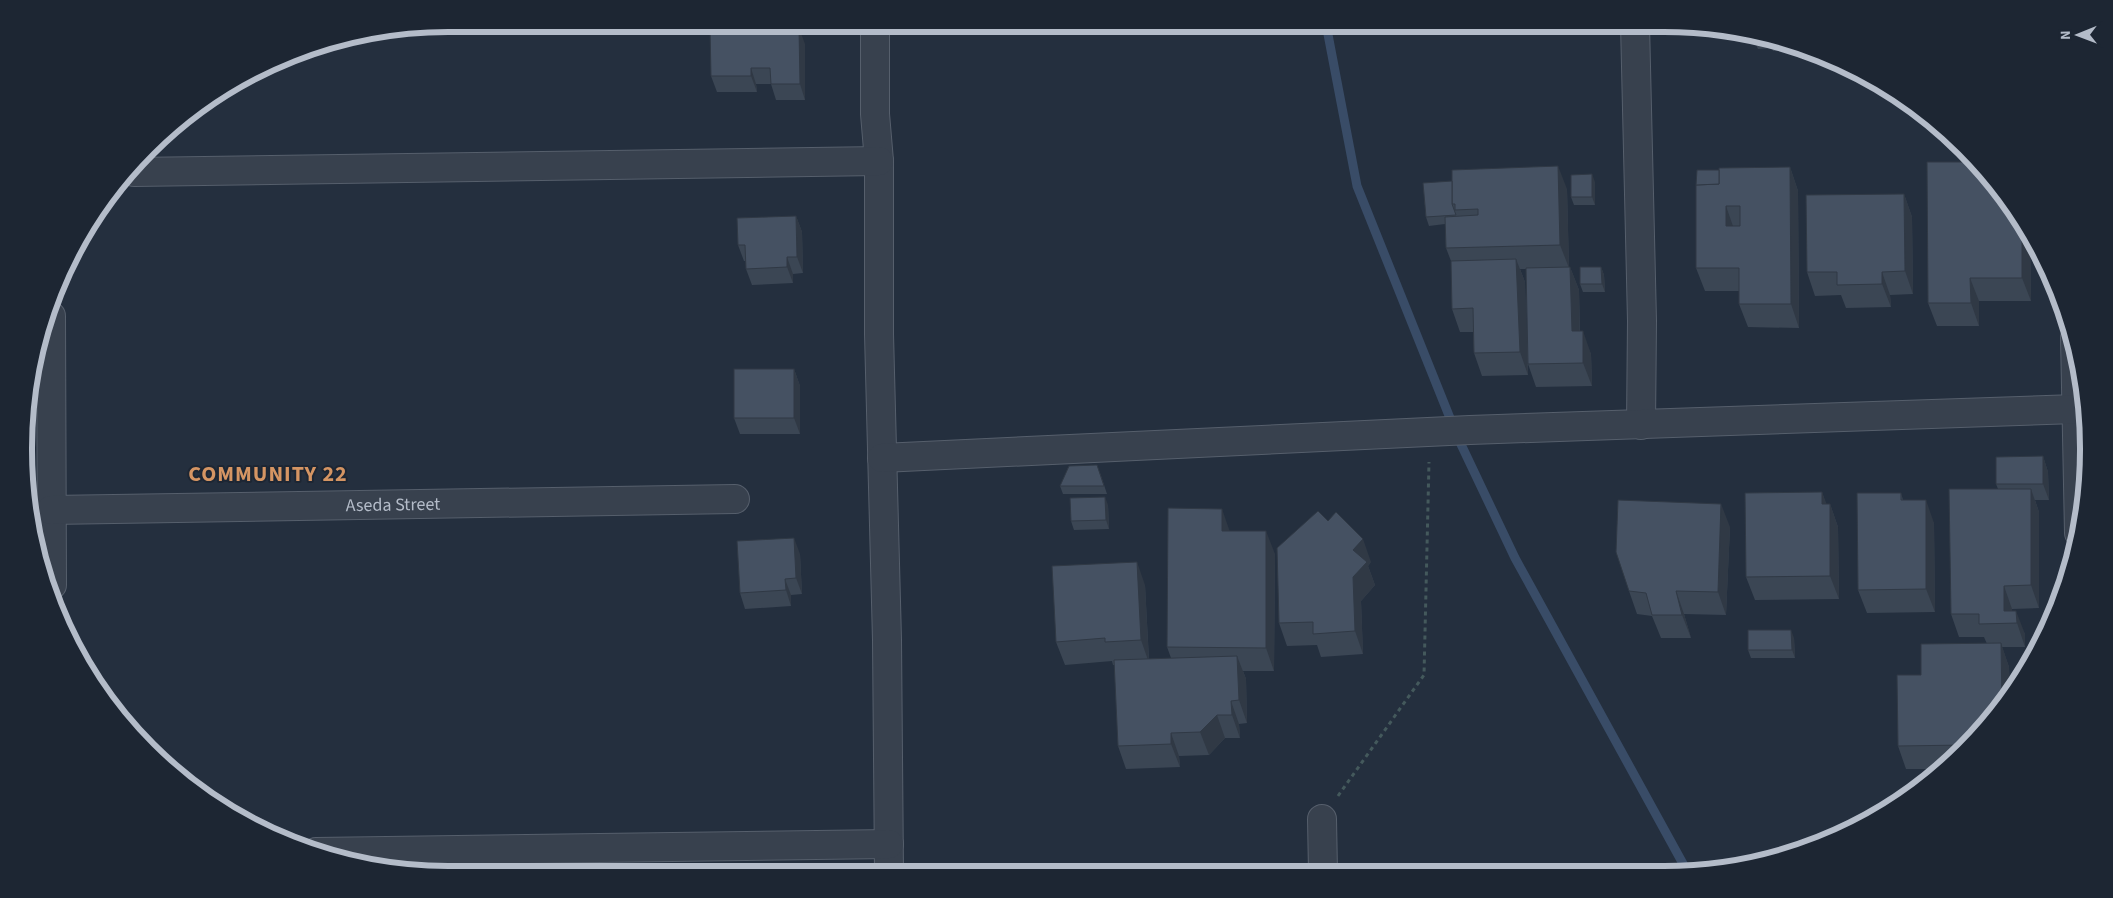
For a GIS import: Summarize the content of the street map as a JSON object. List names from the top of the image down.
{
  "streets": {
    "street": ["Aseda Street"]
  },
  "districts": ["COMMUNITY 22"],
  "north": "left"
}
